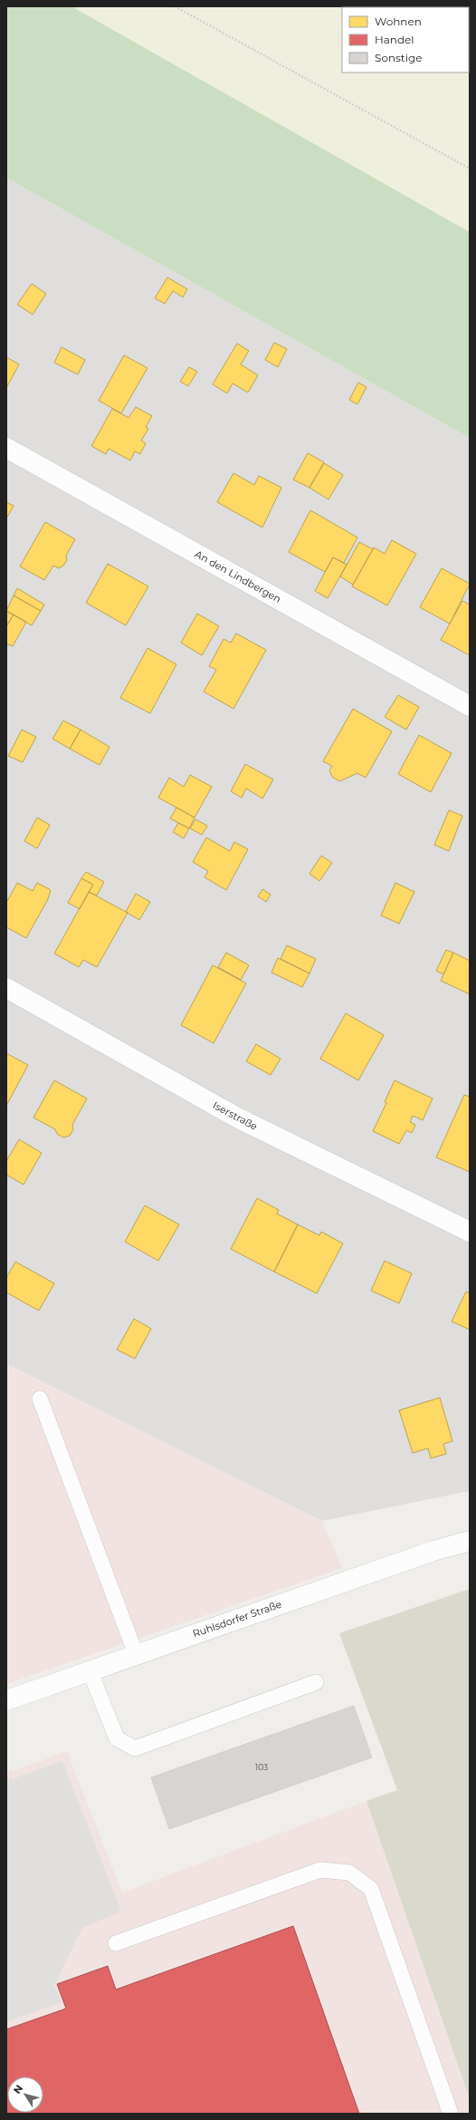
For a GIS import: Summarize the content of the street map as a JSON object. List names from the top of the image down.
{
  "streets": {
    "street": ["An den Lindbergen", "Iserstraße", "Ruhlsdorfer Straße"]
  },
  "house_numbers": ["103"],
  "legend": ["Wohnen", "Handel", "Sonstige"],
  "north": "top left"
}
